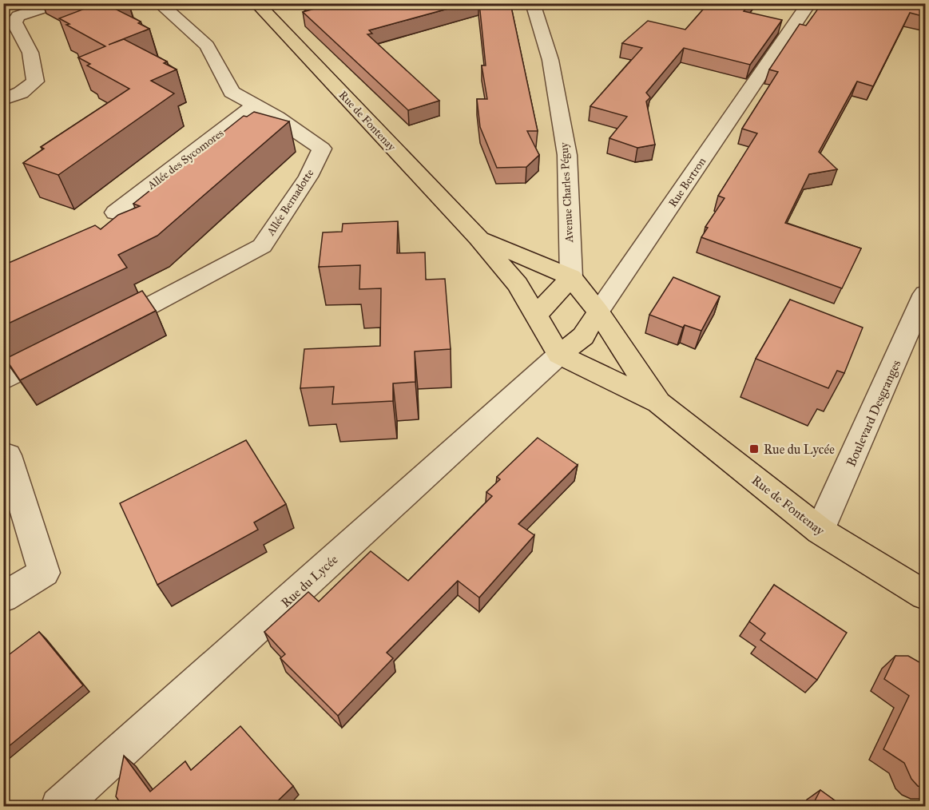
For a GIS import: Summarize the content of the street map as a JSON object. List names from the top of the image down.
{
  "streets": {
    "main road": ["Rue de Fontenay", "Rue Bertron"],
    "street": [
      "Allée des Sycomores",
      "Avenue Charles Péguy",
      "Allée Bernadotte",
      "Boulevard Desgranges",
      "Rue du Lycée"
    ]
  },
  "crossings": [
    ["Rue de Fontenay", "Rue Bertron"],
    ["Rue de Fontenay", "Avenue Charles Péguy"],
    ["Rue de Fontenay", "Boulevard Desgranges"],
    ["Rue de Fontenay", "Rue du Lycée"],
    ["Allée des Sycomores", "Allée Bernadotte"],
    ["Rue Bertron", "Rue du Lycée"]
  ],
  "places": {
    "transit": ["Rue du Lycée"]
  }
}
